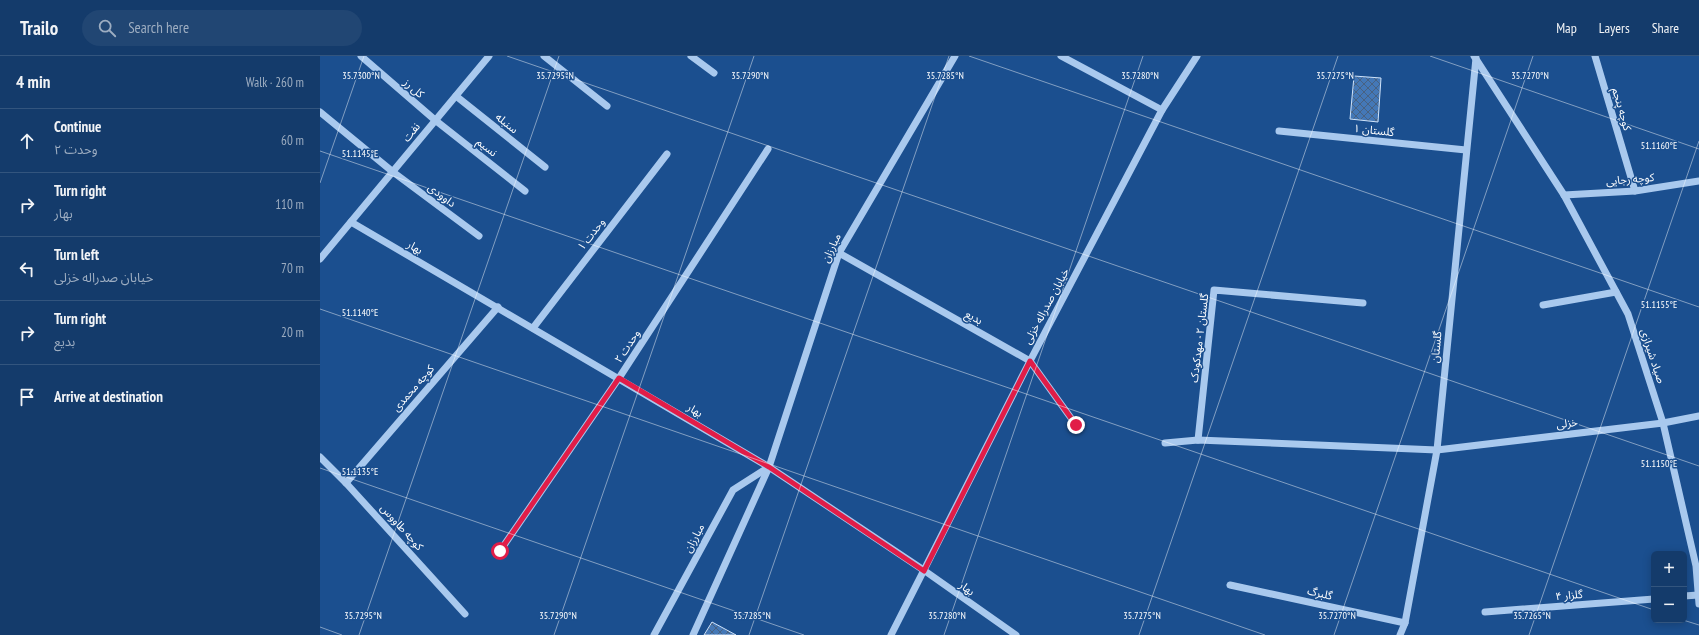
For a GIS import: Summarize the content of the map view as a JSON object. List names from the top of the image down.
{
  "streets": {
    "street": [
      "کل رز",
      "کوچه پنجم",
      "سنبله",
      "گلستان ۱",
      "نفت",
      "نسیم",
      "کوچه رجایی",
      "داوودی",
      "وحدت ۱",
      "بهار",
      "مبارزان",
      "خیابان صدراله خزلی",
      "بدیع",
      "گلستان ۲ - مهدکودک",
      "وحدت ۲",
      "گلستان",
      "صیاد شیرازی",
      "کوچه محمدی",
      "خزلی",
      "کوچه طاووس",
      "گلبرگ",
      "گلزار ۴"
    ]
  },
  "crossings": [
    ["کل رز", "نفت"],
    ["کل رز", "نسیم"],
    ["کوچه پنجم", "کوچه رجایی"],
    ["سنبله", "نفت"],
    ["گلستان ۱", "گلستان"],
    ["نفت", "نسیم"],
    ["نفت", "داوودی"],
    ["نفت", "بهار"],
    ["کوچه رجایی", "صیاد شیرازی"],
    ["وحدت ۱", "بهار"],
    ["بهار", "مبارزان"],
    ["بهار", "خیابان صدراله خزلی"],
    ["بهار", "وحدت ۲"],
    ["بهار", "کوچه محمدی"],
    ["مبارزان", "بدیع"],
    ["خیابان صدراله خزلی", "بدیع"],
    ["گلستان", "صیاد شیرازی"],
    ["گلستان", "خزلی"],
    ["گلستان", "گلبرگ"],
    ["صیاد شیرازی", "خزلی"],
    ["کوچه محمدی", "کوچه طاووس"]
  ],
  "page": {
    "header": "Trailo",
    "search": "Search here",
    "nav": ["Map", "Layers", "Share"],
    "heading": ["4 min", "Walk · 260 m"],
    "list": [
      ["Continue", "وحدت ۲", "60 m"],
      ["Turn right", "بهار", "110 m"],
      ["Turn left", "خیابان صدراله خزلی", "70 m"],
      ["Turn right", "بدیع", "20 m"],
      "Arrive at destination"
    ],
    "map_buttons": ["+", "−"]
  },
  "coordinates": [
    "35.7300°N",
    "35.7295°N",
    "35.7290°N",
    "35.7285°N",
    "35.7280°N",
    "35.7275°N",
    "35.7270°N",
    "51.1160°E",
    "51.1145°E",
    "51.1155°E",
    "51.1140°E",
    "51.1150°E",
    "51.1135°E",
    "35.7265°N"
  ]
}
